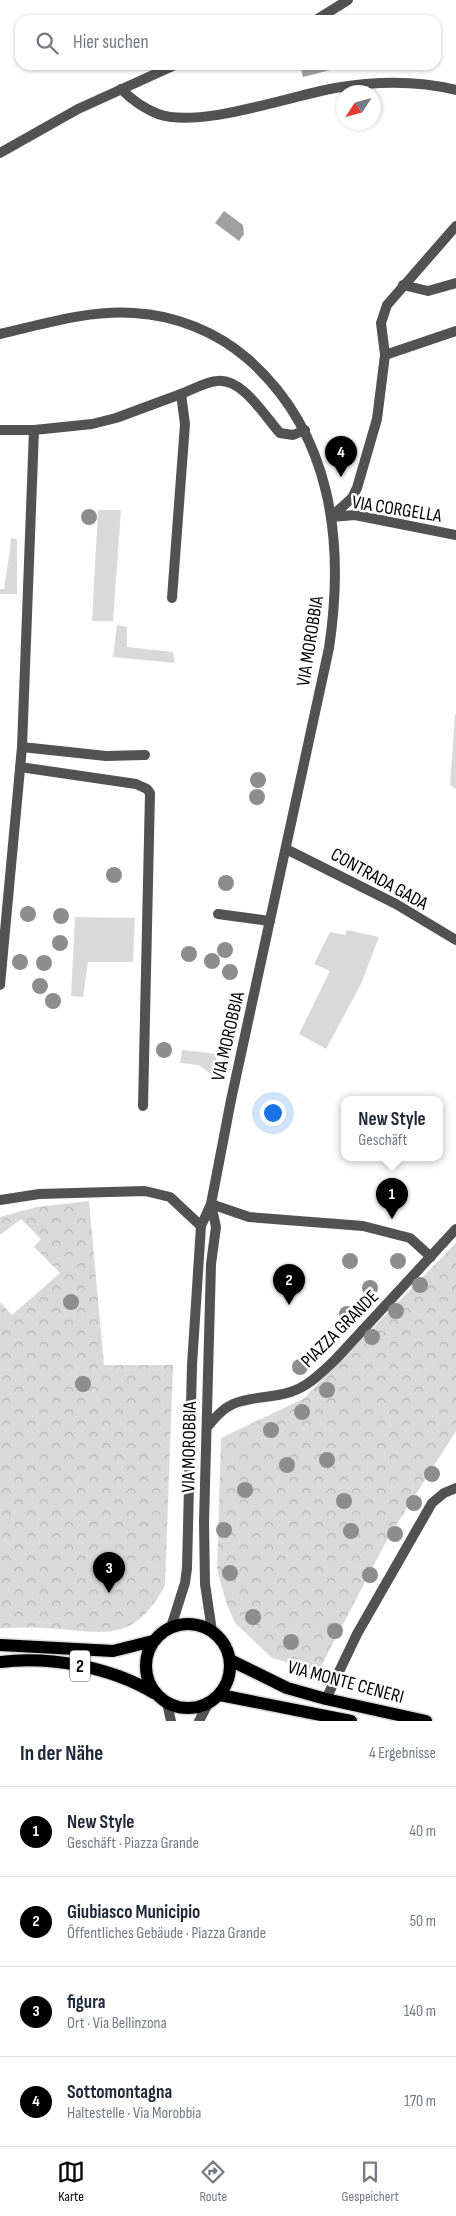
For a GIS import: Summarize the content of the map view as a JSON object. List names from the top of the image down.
{
  "streets": {
    "main road": ["2", "VIA MONTE CENERI"],
    "street": [
      "VIA CORGELLA",
      "VIA MOROBBIA",
      "CONTRADA GADA",
      "PIAZZA GRANDE"
    ]
  },
  "crossings": [
    ["VIA CORGELLA", "VIA MOROBBIA"],
    ["VIA MOROBBIA", "CONTRADA GADA"],
    ["VIA MOROBBIA", "PIAZZA GRANDE"],
    ["VIA MOROBBIA", "2"],
    ["VIA MOROBBIA", "VIA MONTE CENERI"],
    ["2", "VIA MONTE CENERI"]
  ],
  "north": "bottom left",
  "page": {
    "search": "Hier suchen",
    "pins": [
      "4",
      "1",
      "2",
      "3"
    ],
    "popup": ["New Style", "Geschäft"],
    "heading": ["In der Nähe", "4 Ergebnisse"],
    "list": [
      {
        "mark": "1",
        "name": "New Style",
        "note": "Geschäft · Piazza Grande",
        "value": "40 m"
      },
      {
        "mark": "2",
        "name": "Giubiasco Municipio",
        "note": "Öffentliches Gebäude · Piazza Grande",
        "value": "50 m"
      },
      {
        "mark": "3",
        "name": "figura",
        "note": "Ort · Via Bellinzona",
        "value": "140 m"
      },
      {
        "mark": "4",
        "name": "Sottomontagna",
        "note": "Haltestelle · Via Morobbia",
        "value": "170 m"
      }
    ],
    "nav": ["Karte", "Route", "Gespeichert"]
  }
}
